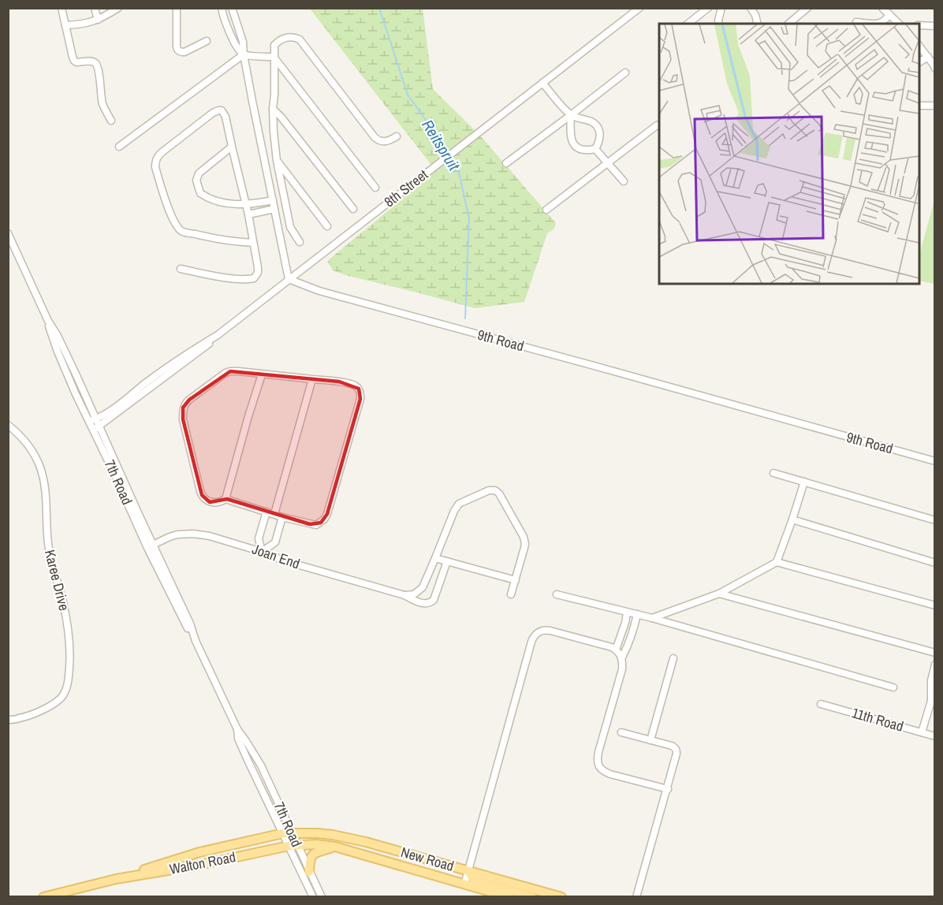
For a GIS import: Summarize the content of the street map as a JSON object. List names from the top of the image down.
{
  "streets": {
    "main road": ["New Road", "Walton Road"],
    "street": [
      "8th Street",
      "9th Road",
      "7th Road",
      "Joan End",
      "Karee Drive",
      "11th Road"
    ]
  },
  "crossings": [
    ["8th Street", "9th Road"],
    ["8th Street", "7th Road"],
    ["7th Road", "Joan End"],
    ["7th Road", "New Road"],
    ["7th Road", "Walton Road"],
    ["New Road", "Walton Road"]
  ],
  "water": ["Reitspruit"]
}
